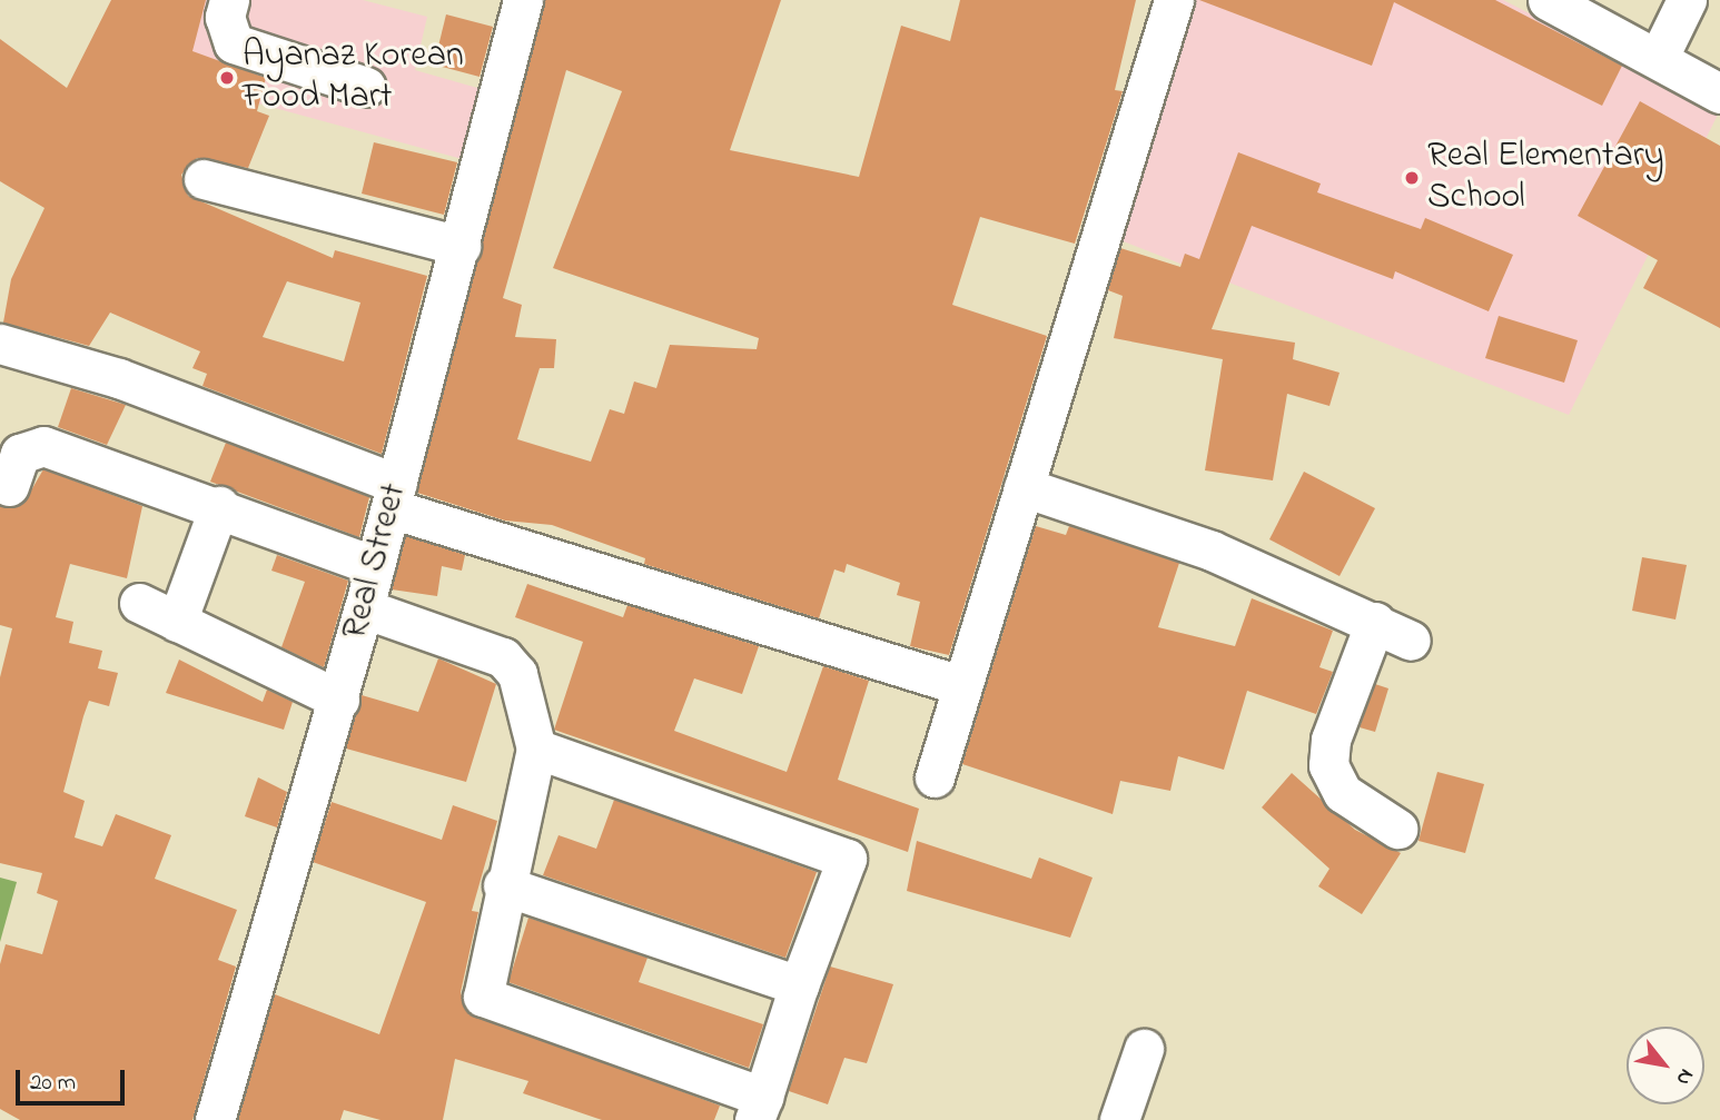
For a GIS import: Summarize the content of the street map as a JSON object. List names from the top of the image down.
{
  "streets": {
    "street": ["Real Street"]
  },
  "places": ["Ayanaz Korean Food Mart", "Real Elementary School"],
  "scale_bar": "20 m",
  "north": "bottom right"
}
